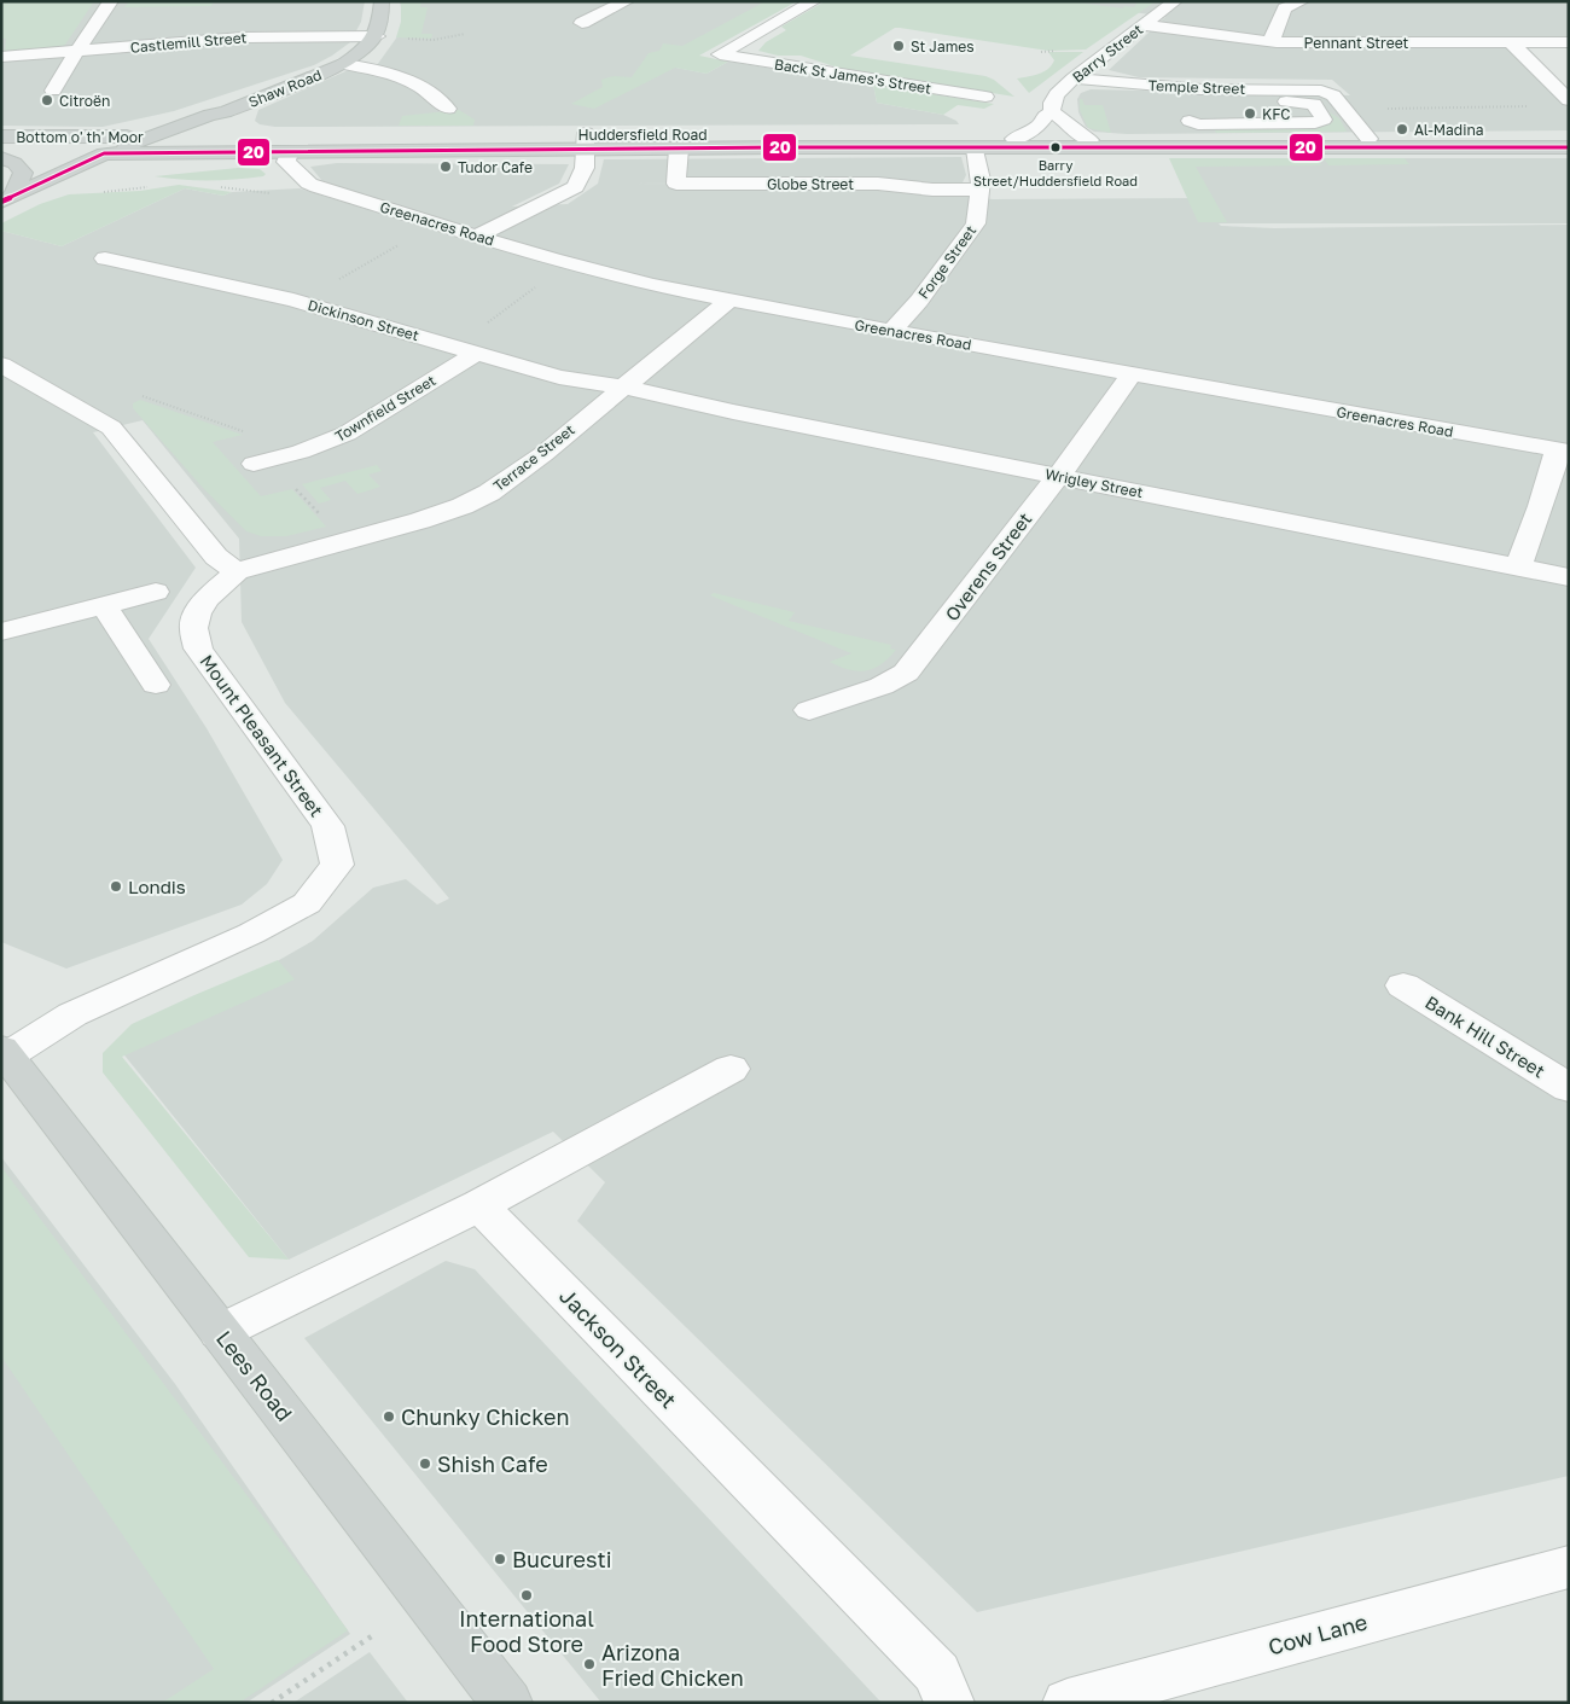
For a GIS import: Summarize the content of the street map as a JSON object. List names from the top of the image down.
{
  "streets": {
    "main road": [
      "Shaw Road",
      "Huddersfield Road",
      "Bottom o' th' Moor",
      "Lees Road"
    ],
    "street": [
      "Castlemill Street",
      "Pennant Street",
      "Barry Street",
      "Back St James's Street",
      "Temple Street",
      "Globe Street",
      "Greenacres Road",
      "Forge Street",
      "Dickinson Street",
      "Townfield Street",
      "Terrace Street",
      "Wrigley Street",
      "Overens Street",
      "Mount Pleasant Street",
      "Bank Hill Street",
      "Jackson Street",
      "Cow Lane"
    ]
  },
  "crossings": [
    ["Castlemill Street", "Shaw Road"],
    ["Pennant Street", "Barry Street"],
    ["Barry Street", "Temple Street"],
    ["Barry Street", "Huddersfield Road"],
    ["Temple Street", "Huddersfield Road"],
    ["Shaw Road", "Huddersfield Road"],
    ["Shaw Road", "Bottom o' th' Moor"],
    ["Huddersfield Road", "Bottom o' th' Moor"],
    ["Huddersfield Road", "Globe Street"],
    ["Huddersfield Road", "Greenacres Road"],
    ["Huddersfield Road", "Forge Street"],
    ["Globe Street", "Forge Street"],
    ["Greenacres Road", "Forge Street"],
    ["Greenacres Road", "Terrace Street"],
    ["Greenacres Road", "Overens Street"],
    ["Dickinson Street", "Townfield Street"],
    ["Dickinson Street", "Terrace Street"],
    ["Dickinson Street", "Wrigley Street"],
    ["Terrace Street", "Wrigley Street"],
    ["Terrace Street", "Mount Pleasant Street"],
    ["Wrigley Street", "Overens Street"],
    ["Mount Pleasant Street", "Lees Road"]
  ],
  "places": [
    "St James",
    "Citroën",
    "KFC",
    "Al-Madina",
    "Barry Street/Huddersfield Road",
    "Tudor Cafe",
    "Londis",
    "Chunky Chicken",
    "Shish Cafe",
    "Bucuresti",
    "International Food Store",
    "Arizona Fried Chicken"
  ],
  "lines": ["transit line 20"]
}
